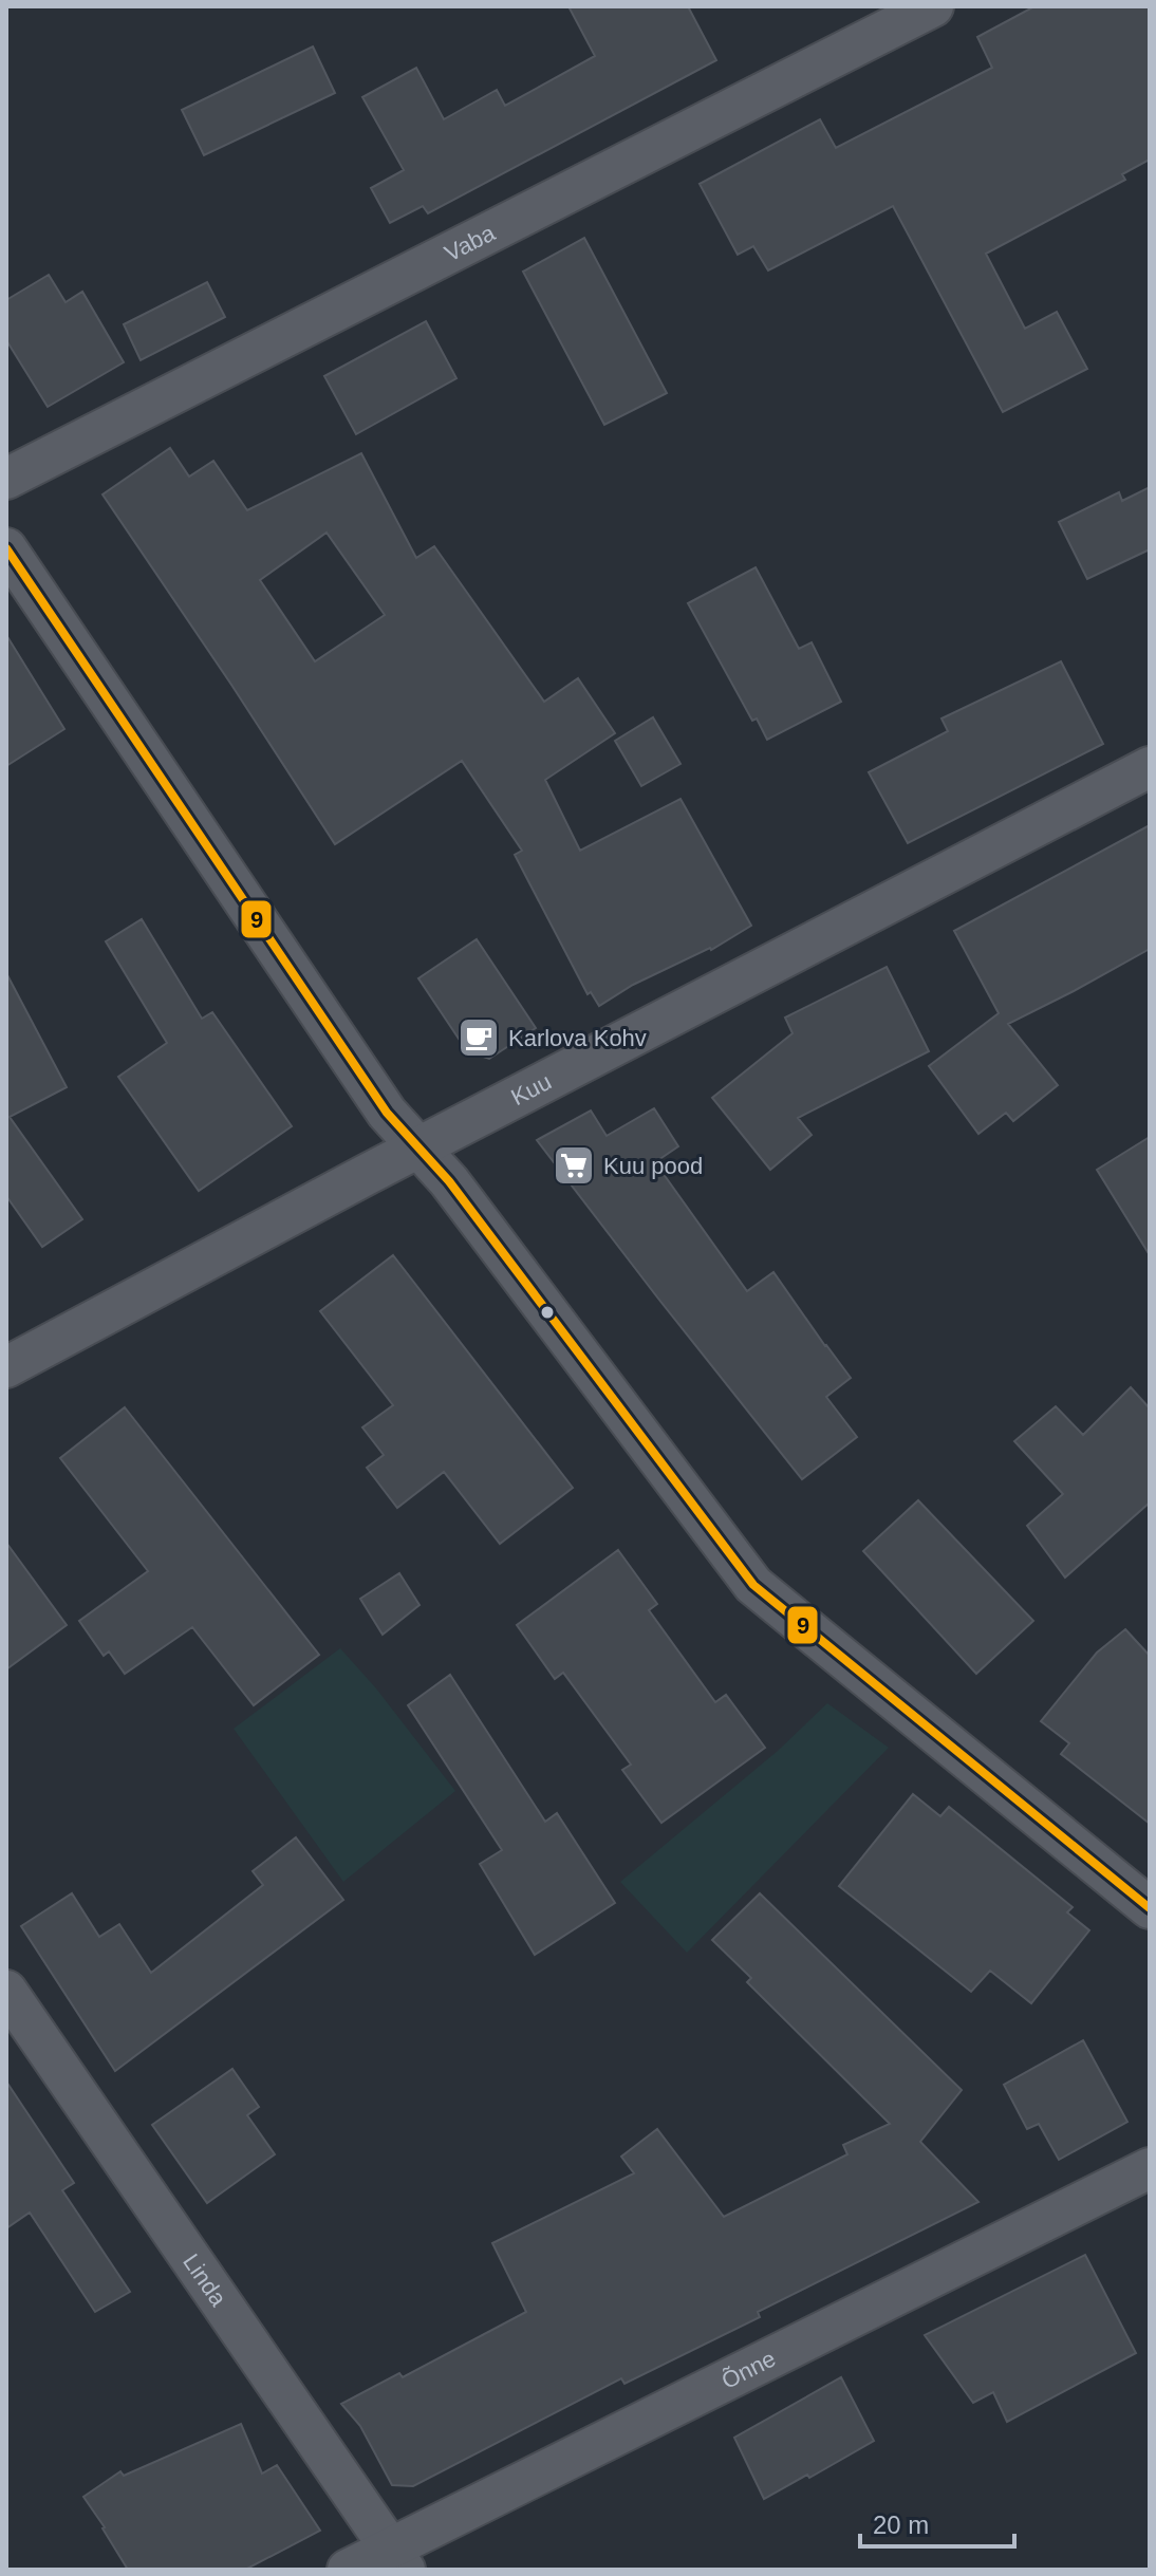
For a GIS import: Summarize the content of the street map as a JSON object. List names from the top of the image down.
{
  "streets": {
    "street": [
      "Vaba",
      "Kuu",
      "Linda",
      "Õnne"
    ]
  },
  "crossings": [
    ["Linda", "Õnne"]
  ],
  "places": {
    "cafe": ["Karlova Kohv"],
    "supermarket": ["Kuu pood"]
  },
  "lines": ["transit line 9"],
  "scale_bar": "20 m"
}
